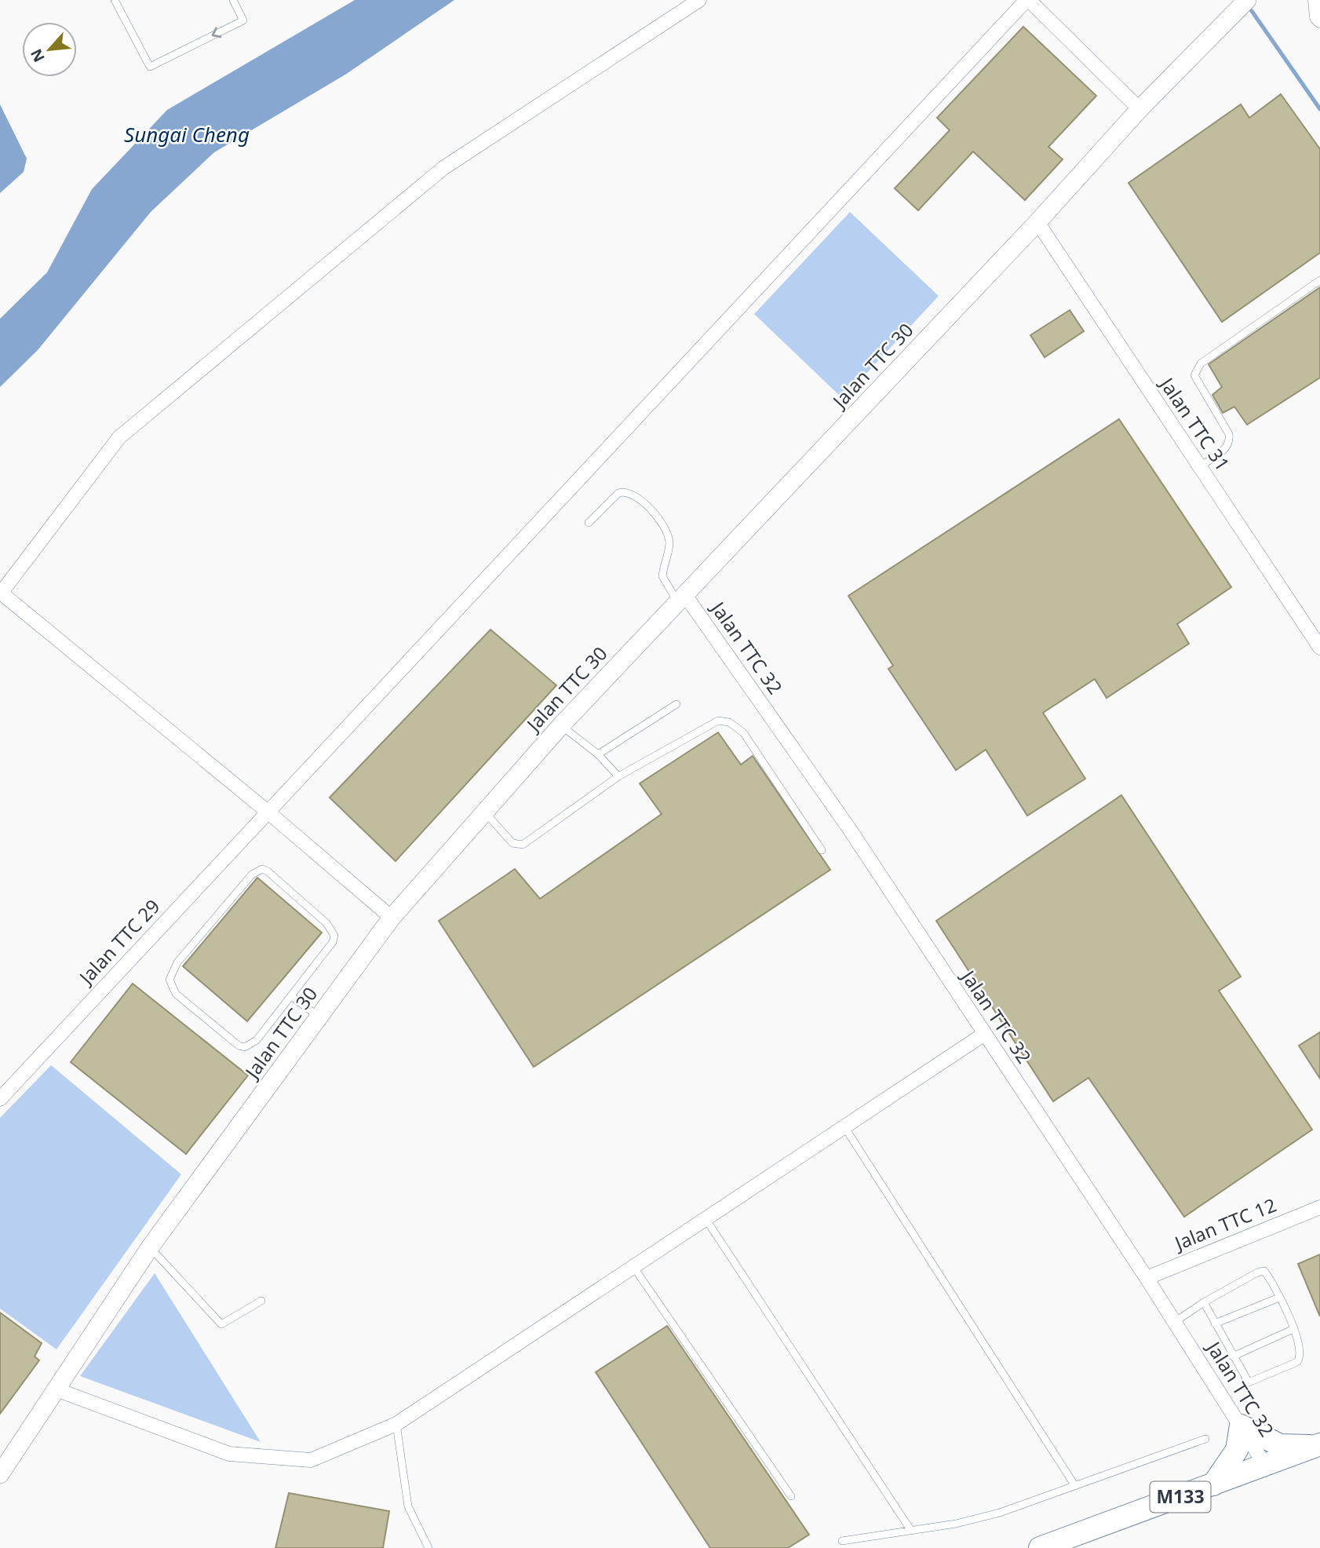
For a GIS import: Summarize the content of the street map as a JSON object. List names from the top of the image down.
{
  "streets": {
    "main road": ["M133"],
    "street": [
      "Jalan TTC 30",
      "Jalan TTC 31",
      "Jalan TTC 32",
      "Jalan TTC 29",
      "Jalan TTC 12"
    ]
  },
  "crossings": [
    ["Jalan TTC 30", "Jalan TTC 31"],
    ["Jalan TTC 30", "Jalan TTC 32"],
    ["Jalan TTC 32", "Jalan TTC 12"],
    ["Jalan TTC 32", "M133"]
  ],
  "water": ["Sungai Cheng"],
  "north": "bottom left"
}
